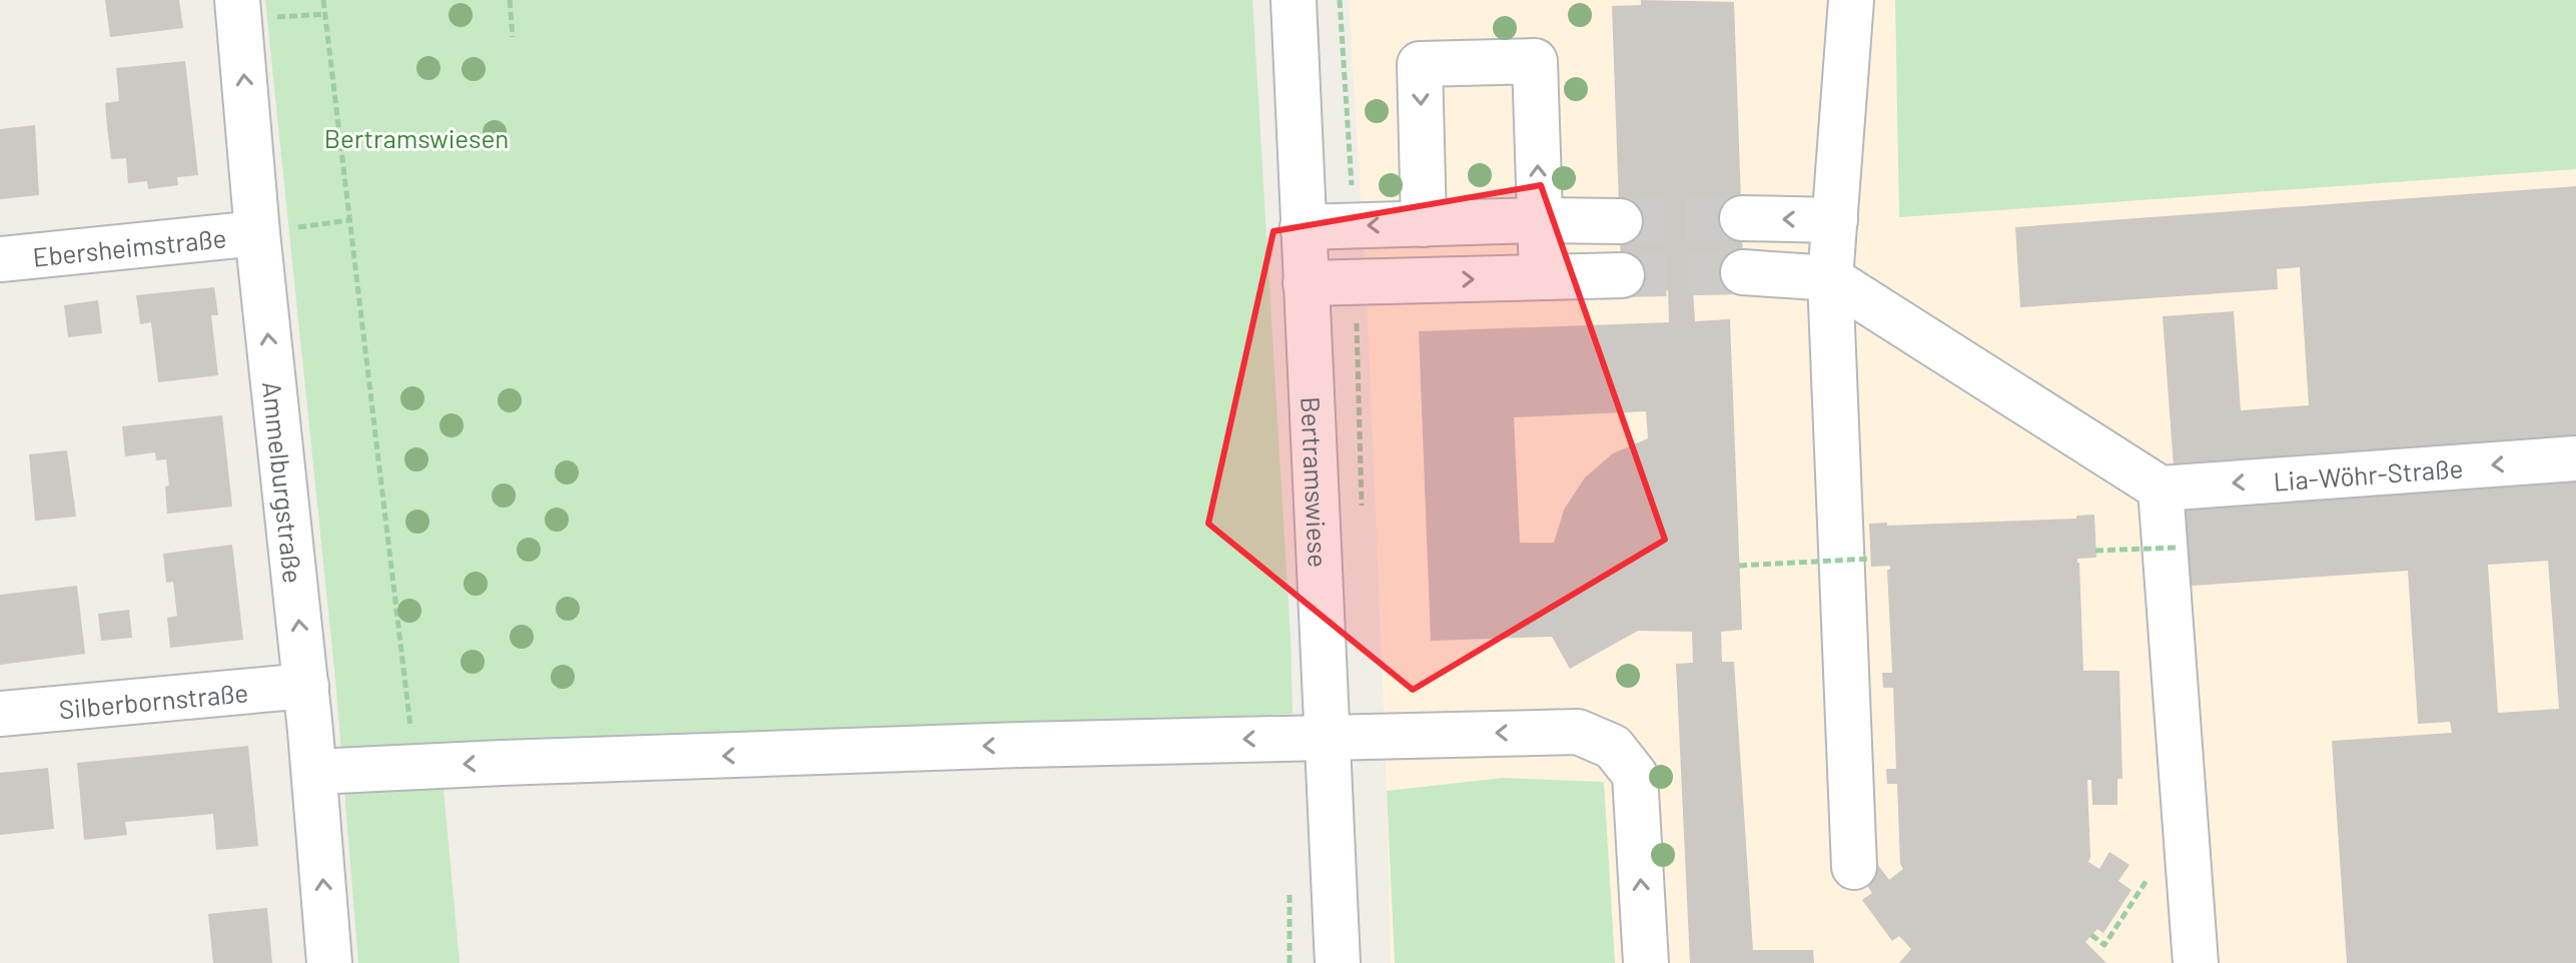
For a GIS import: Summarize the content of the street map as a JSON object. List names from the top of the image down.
{
  "streets": {
    "street": [
      "Ebersheimstraße",
      "Lia-Wöhr-Straße",
      "Ammelburgstraße",
      "Bertramswiese",
      "Silberbornstraße"
    ]
  },
  "crossings": [
    ["Ebersheimstraße", "Ammelburgstraße"],
    ["Ammelburgstraße", "Silberbornstraße"]
  ],
  "one_way": ["Lia-Wöhr-Straße", "Ammelburgstraße"],
  "parks": ["Bertramswiesen"]
}
